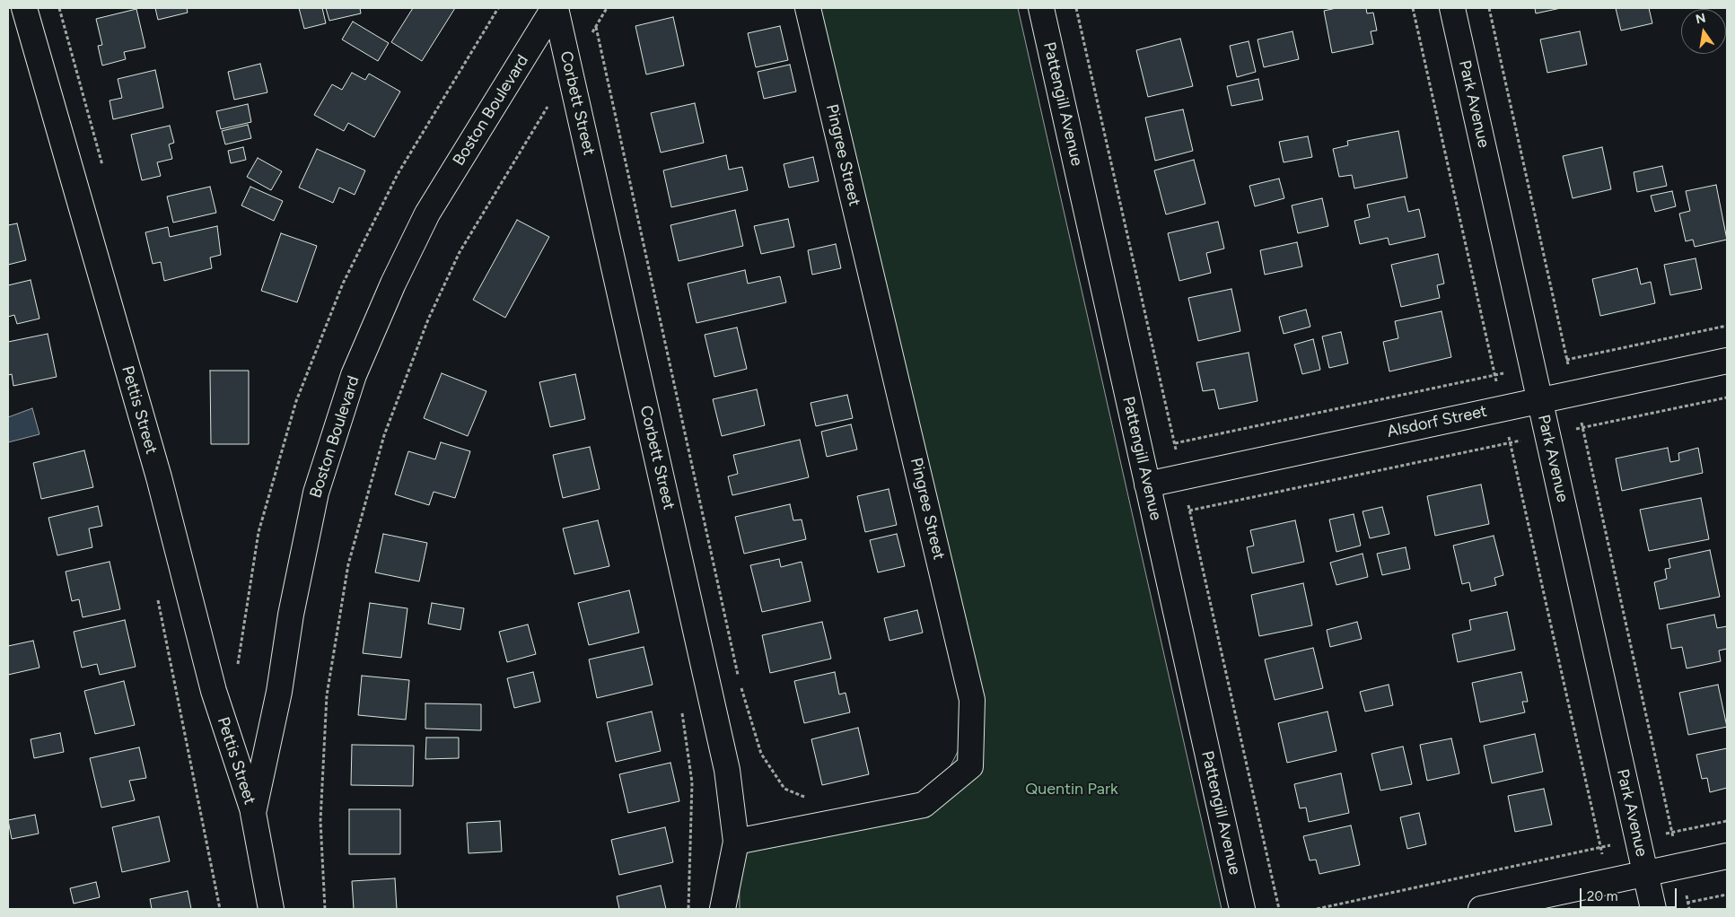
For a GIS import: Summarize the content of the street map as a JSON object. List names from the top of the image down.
{
  "streets": {
    "street": [
      "Corbett Street",
      "Pattengill Avenue",
      "Park Avenue",
      "Boston Boulevard",
      "Pingree Street",
      "Pettis Street",
      "Alsdorf Street"
    ]
  },
  "crossings": [
    ["Corbett Street", "Boston Boulevard"],
    ["Corbett Street", "Pingree Street"],
    ["Pattengill Avenue", "Alsdorf Street"],
    ["Park Avenue", "Alsdorf Street"],
    ["Boston Boulevard", "Pettis Street"]
  ],
  "parks": ["Quentin Park"],
  "scale_bar": "20 m",
  "north": "top"
}
